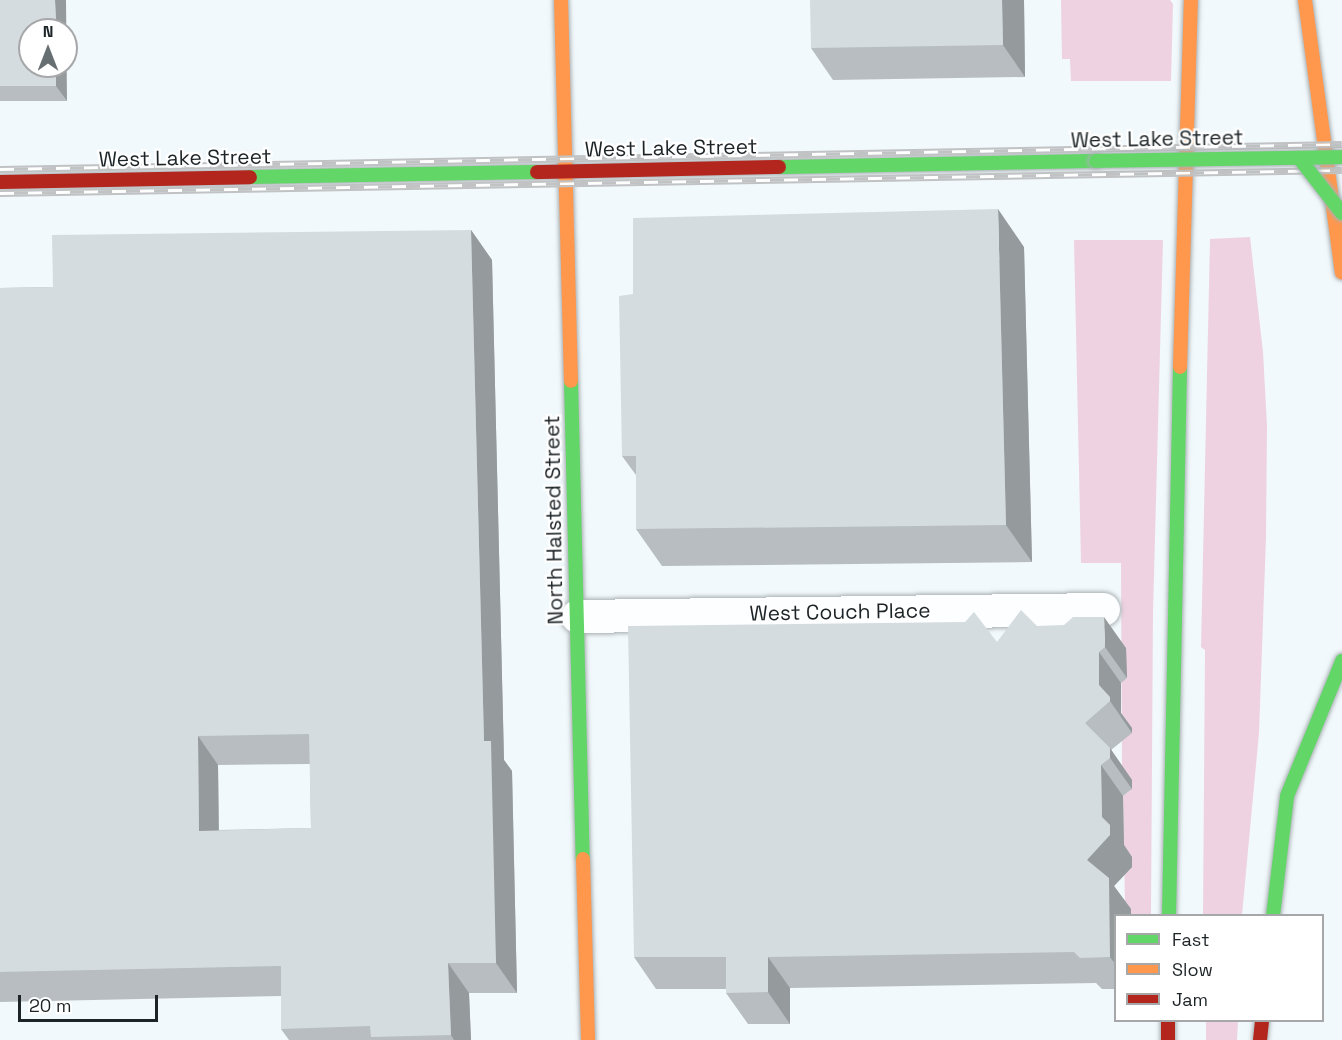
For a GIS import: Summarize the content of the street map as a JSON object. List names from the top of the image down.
{
  "streets": {
    "main road": ["West Lake Street", "North Halsted Street"],
    "street": ["West Couch Place"]
  },
  "crossings": [
    ["West Lake Street", "North Halsted Street"],
    ["North Halsted Street", "West Couch Place"]
  ],
  "legend": ["Fast", "Slow", "Jam"],
  "scale_bar": "20 m",
  "north": "top"
}
